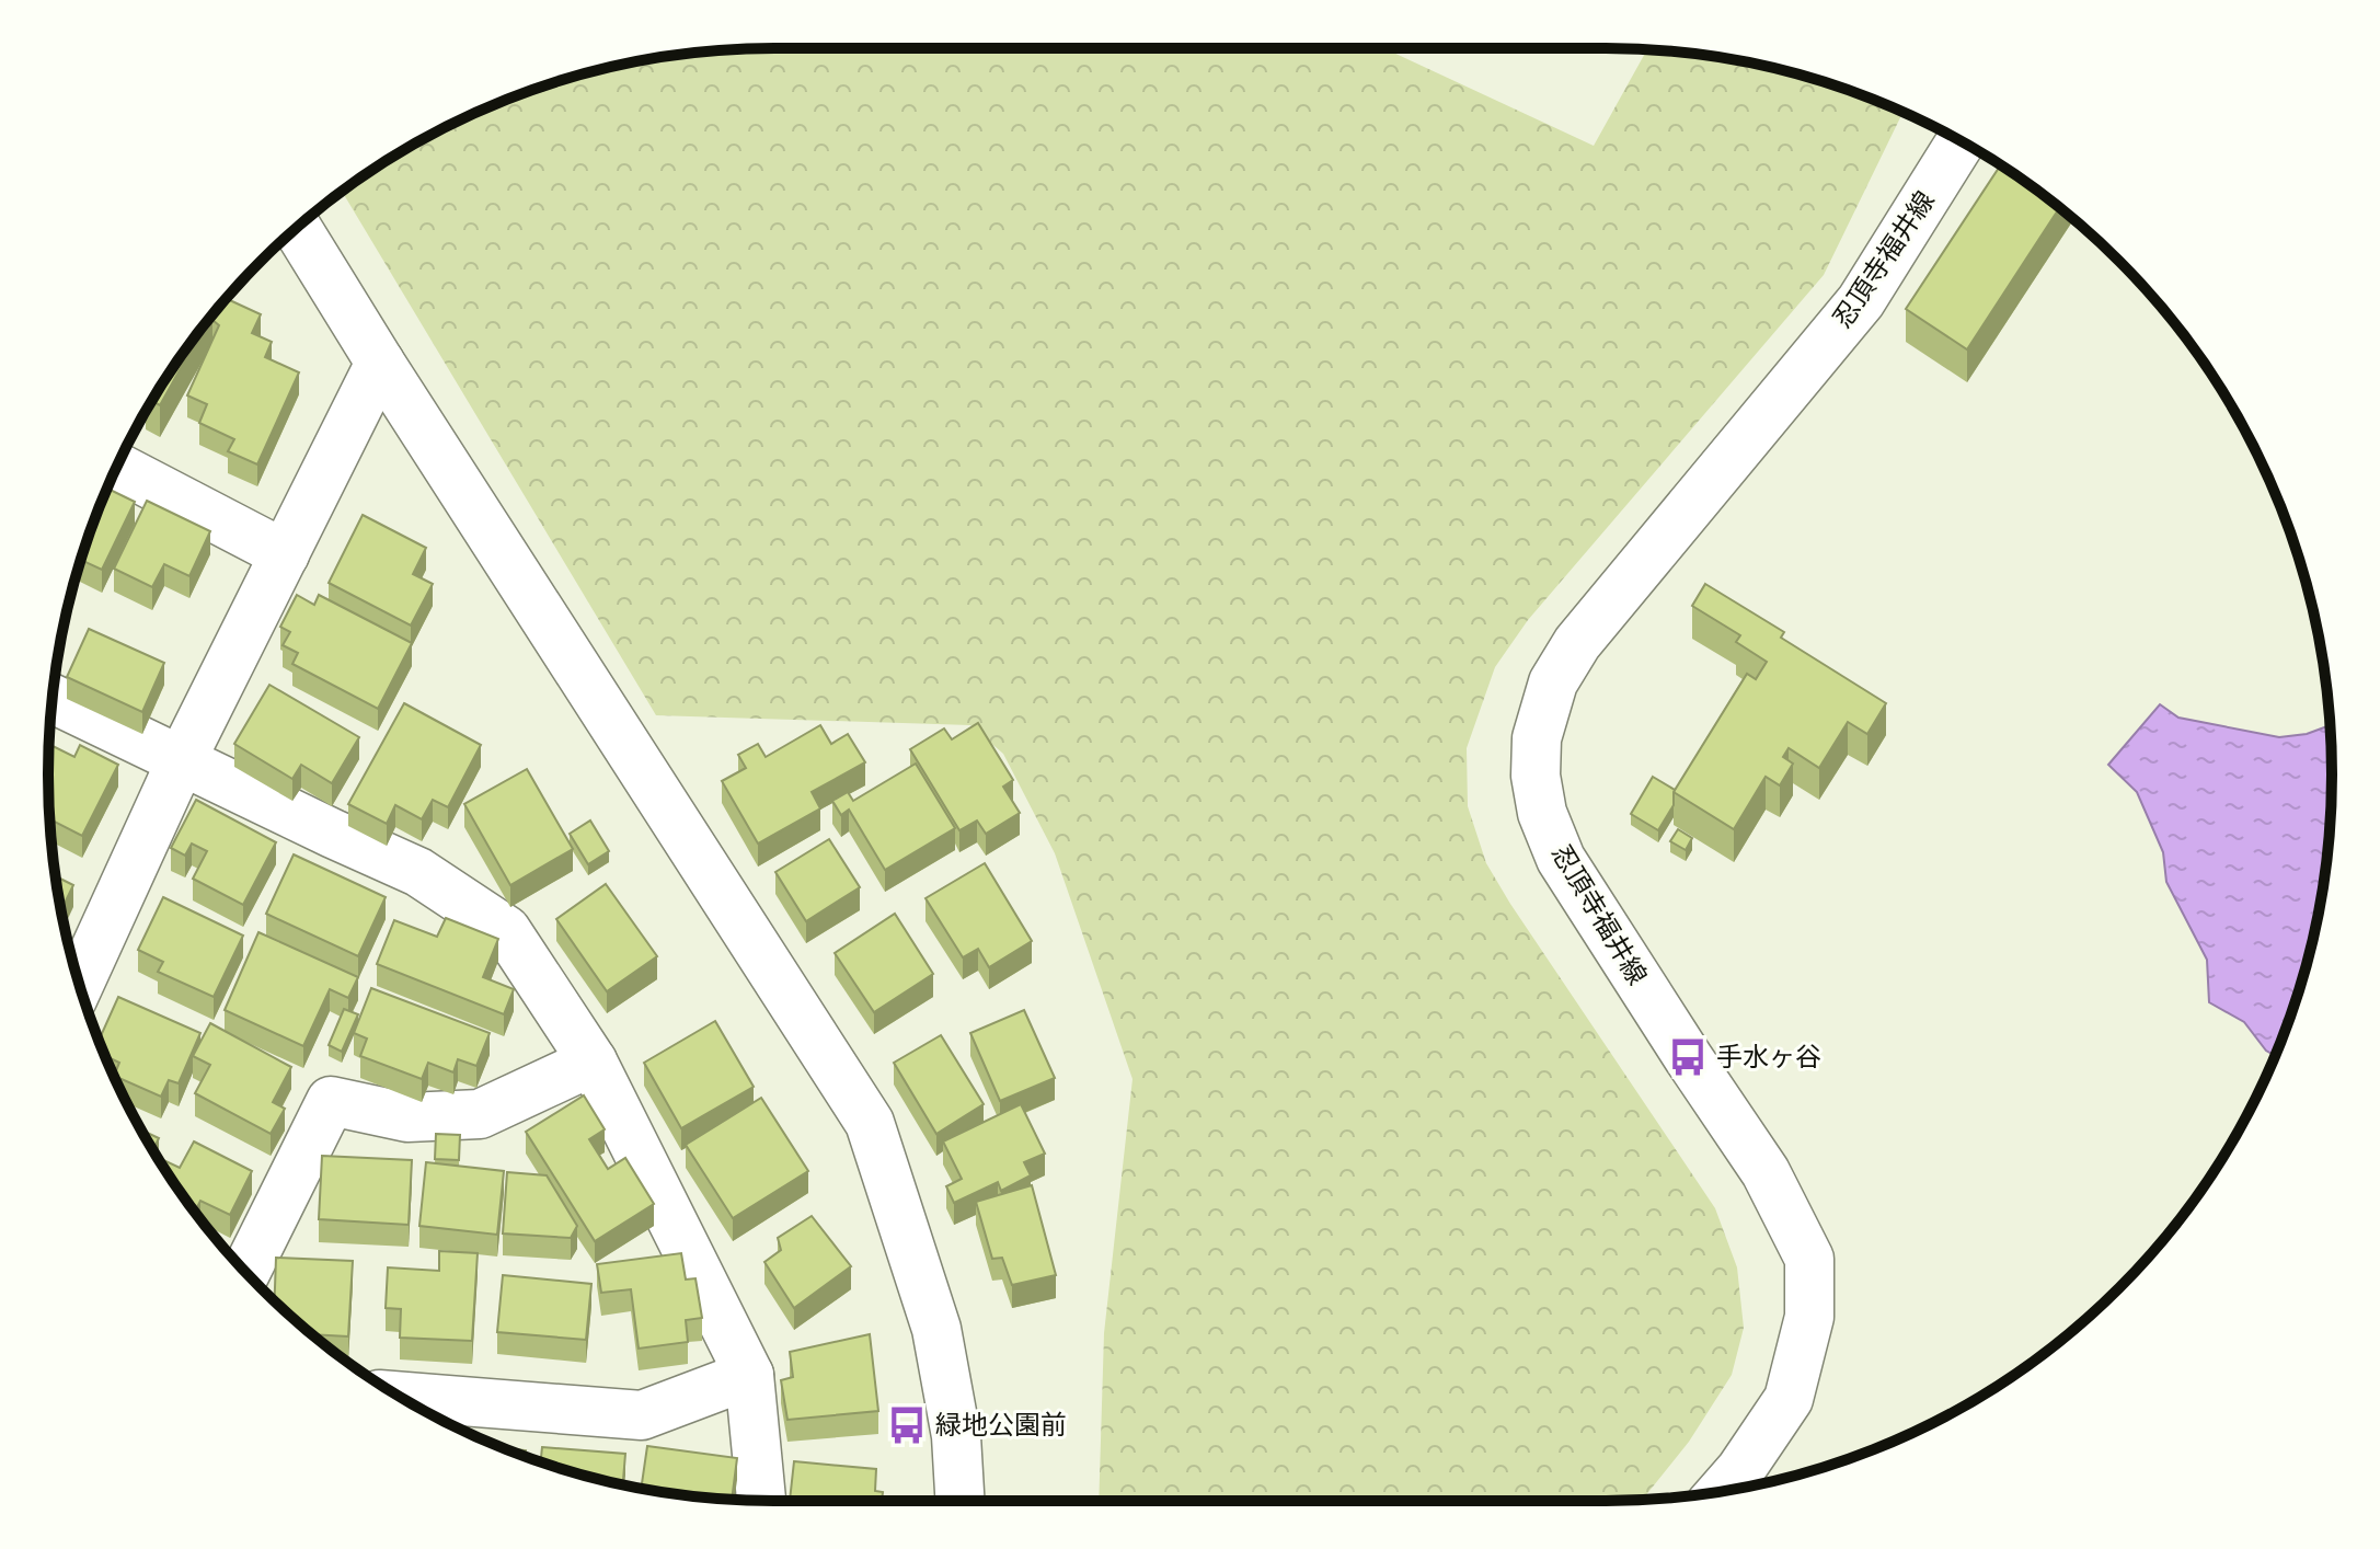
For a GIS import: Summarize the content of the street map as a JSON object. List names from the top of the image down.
{
  "streets": {
    "street": ["忍頂寺福井線"]
  },
  "places": {
    "bus stop": ["手水ヶ谷", "緑地公園前"]
  }
}
